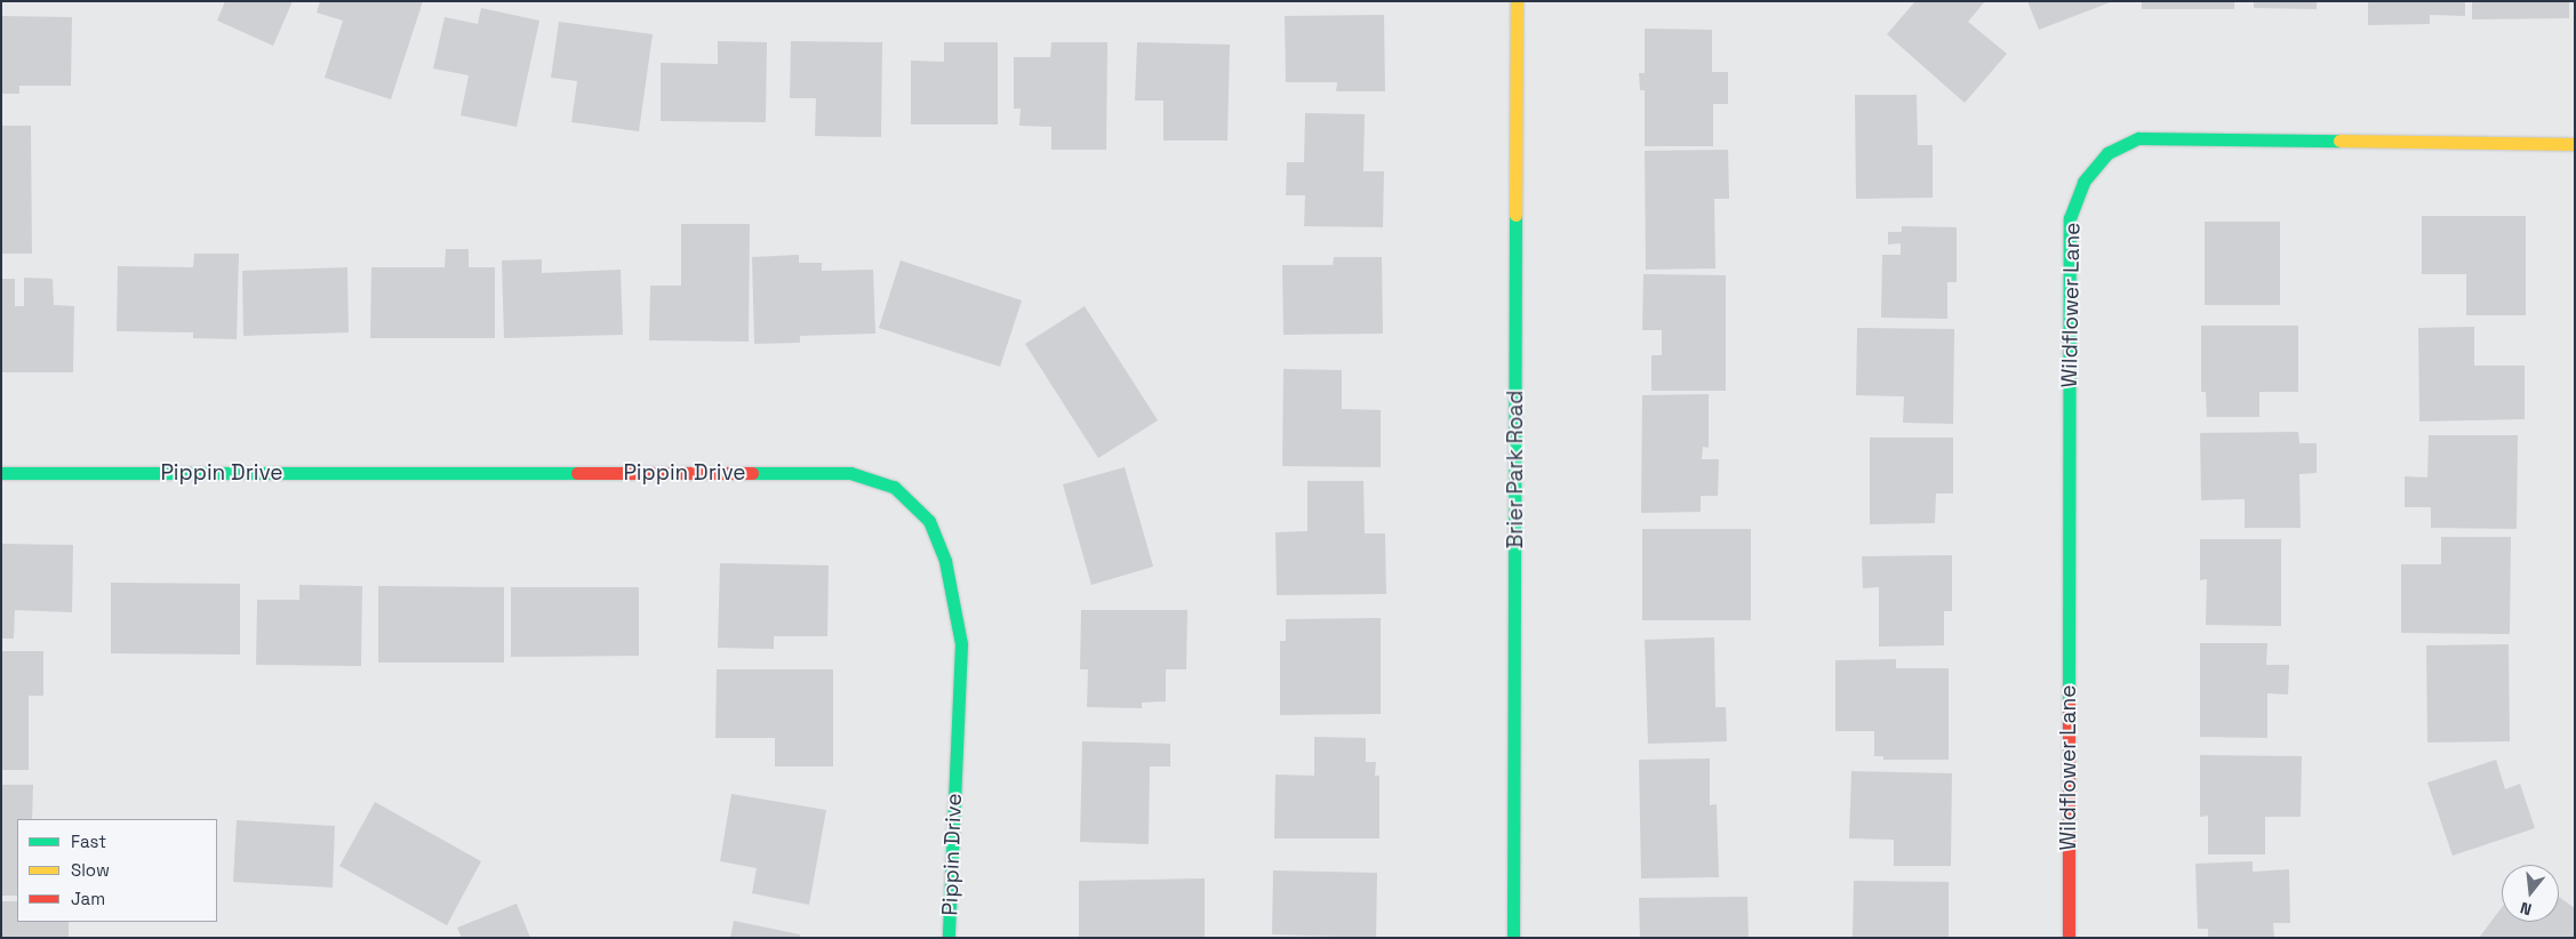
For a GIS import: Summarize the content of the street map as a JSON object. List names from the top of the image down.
{
  "streets": {
    "street": ["Wildflower Lane", "Brier Park Road", "Pippin Drive"]
  },
  "legend": ["Fast", "Slow", "Jam"],
  "north": "bottom"
}
